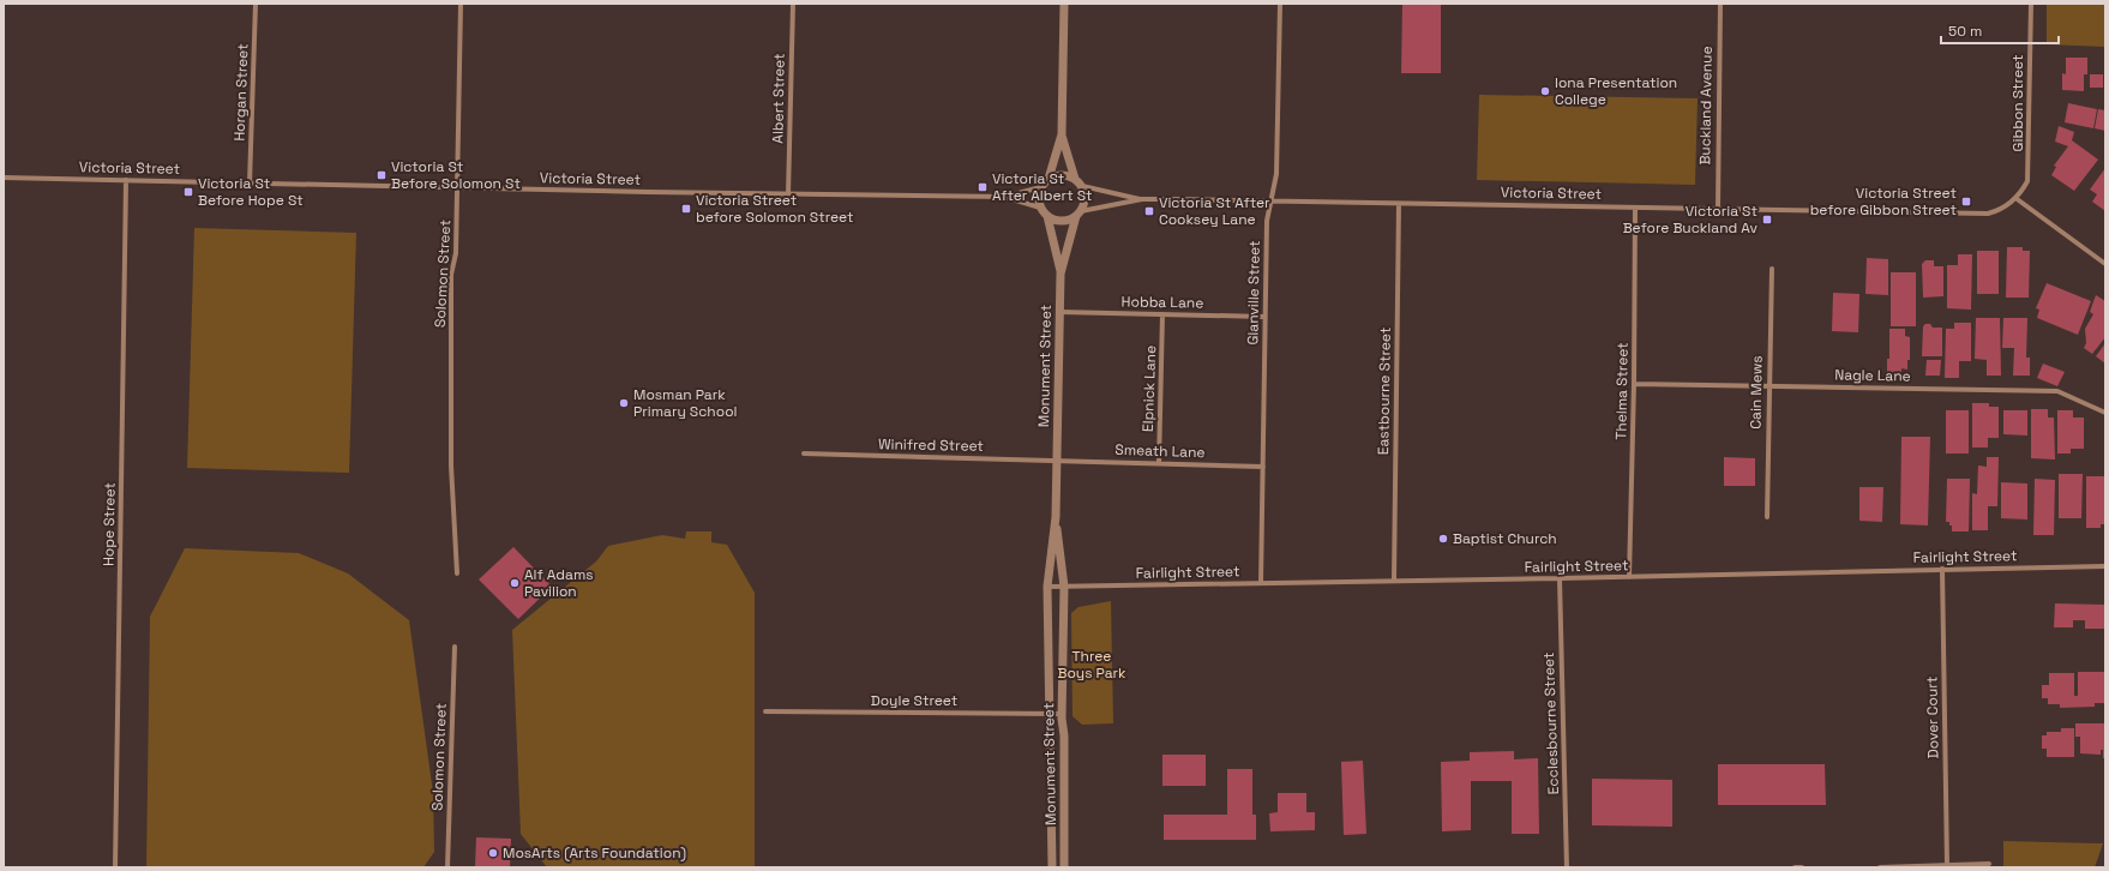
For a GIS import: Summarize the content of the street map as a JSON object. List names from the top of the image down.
{
  "streets": {
    "street": [
      "Horgan Street",
      "Albert Street",
      "Gibbon Street",
      "Buckland Avenue",
      "Victoria Street",
      "Solomon Street",
      "Glanville Street",
      "Hobba Lane",
      "Monument Street",
      "Nagle Lane",
      "Elpnick Lane",
      "Eastbourne Street",
      "Thelma Street",
      "Cain Mews",
      "Winifred Street",
      "Smeath Lane",
      "Hope Street",
      "Fairlight Street",
      "Doyle Street",
      "Dover Court",
      "Ecclesbourne Street"
    ]
  },
  "crossings": [
    ["Horgan Street", "Victoria Street"],
    ["Albert Street", "Victoria Street"],
    ["Gibbon Street", "Victoria Street"],
    ["Buckland Avenue", "Victoria Street"],
    ["Victoria Street", "Solomon Street"],
    ["Victoria Street", "Glanville Street"],
    ["Victoria Street", "Monument Street"],
    ["Victoria Street", "Eastbourne Street"],
    ["Victoria Street", "Thelma Street"],
    ["Victoria Street", "Hope Street"],
    ["Glanville Street", "Hobba Lane"],
    ["Glanville Street", "Smeath Lane"],
    ["Glanville Street", "Fairlight Street"],
    ["Hobba Lane", "Monument Street"],
    ["Hobba Lane", "Elpnick Lane"],
    ["Monument Street", "Winifred Street"],
    ["Monument Street", "Smeath Lane"],
    ["Monument Street", "Fairlight Street"],
    ["Monument Street", "Doyle Street"],
    ["Nagle Lane", "Thelma Street"],
    ["Nagle Lane", "Cain Mews"],
    ["Elpnick Lane", "Smeath Lane"],
    ["Eastbourne Street", "Fairlight Street"],
    ["Thelma Street", "Fairlight Street"],
    ["Winifred Street", "Smeath Lane"],
    ["Fairlight Street", "Dover Court"],
    ["Fairlight Street", "Ecclesbourne Street"]
  ],
  "parks": ["Three Boys Park"],
  "places": {
    "other": [
      "Iona Presentation College",
      "Mosman Park Primary School",
      "Baptist Church",
      "Alf Adams Pavilion",
      "MosArts (Arts Foundation)"
    ],
    "transit": [
      "Victoria St Before Solomon St",
      "Victoria St After Albert St",
      "Victoria St Before Hope St",
      "Victoria Street before Gibbon Street",
      "Victoria Street before Solomon Street",
      "Victoria St After Cooksey Lane",
      "Victoria St Before Buckland Av"
    ]
  },
  "scale_bar": "50 m"
}
